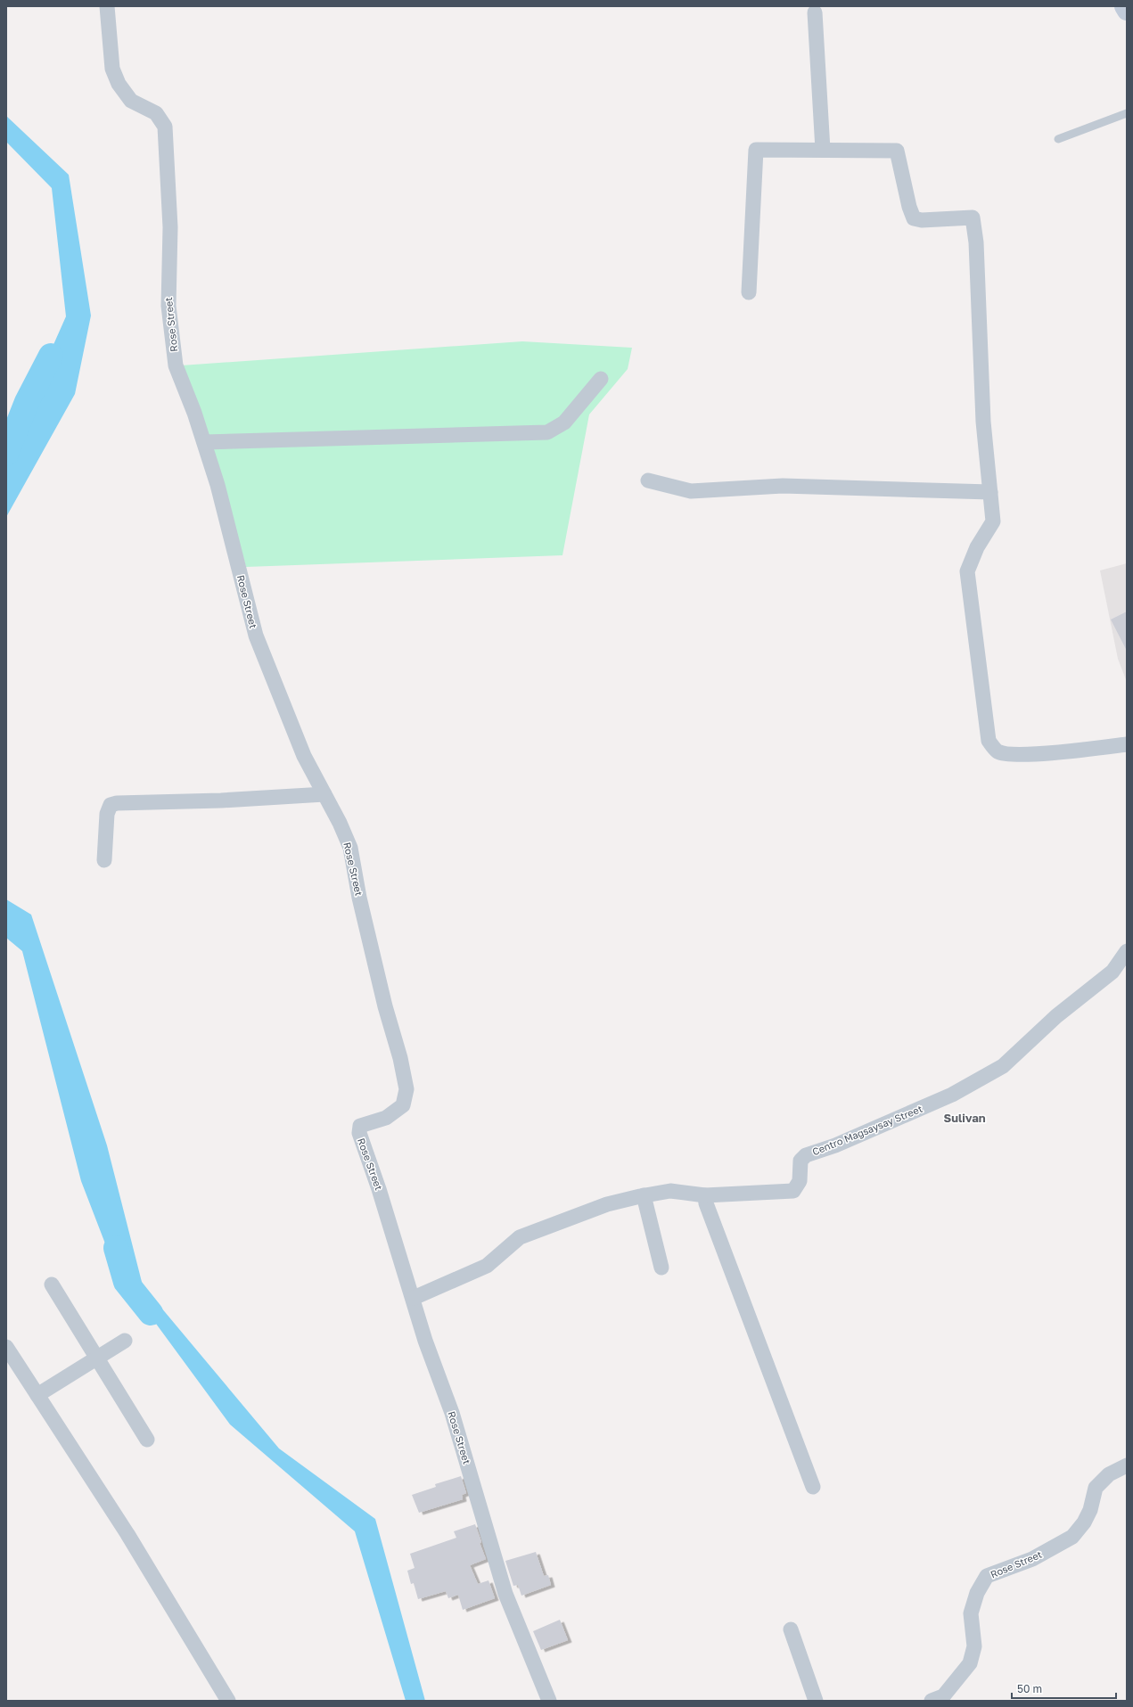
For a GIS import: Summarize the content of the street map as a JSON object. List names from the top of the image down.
{
  "streets": {
    "street": ["Rose Street", "Centro Magsaysay Street"]
  },
  "crossings": [
    ["Rose Street", "Centro Magsaysay Street"]
  ],
  "districts": ["Sulivan"],
  "scale_bar": "50 m"
}
